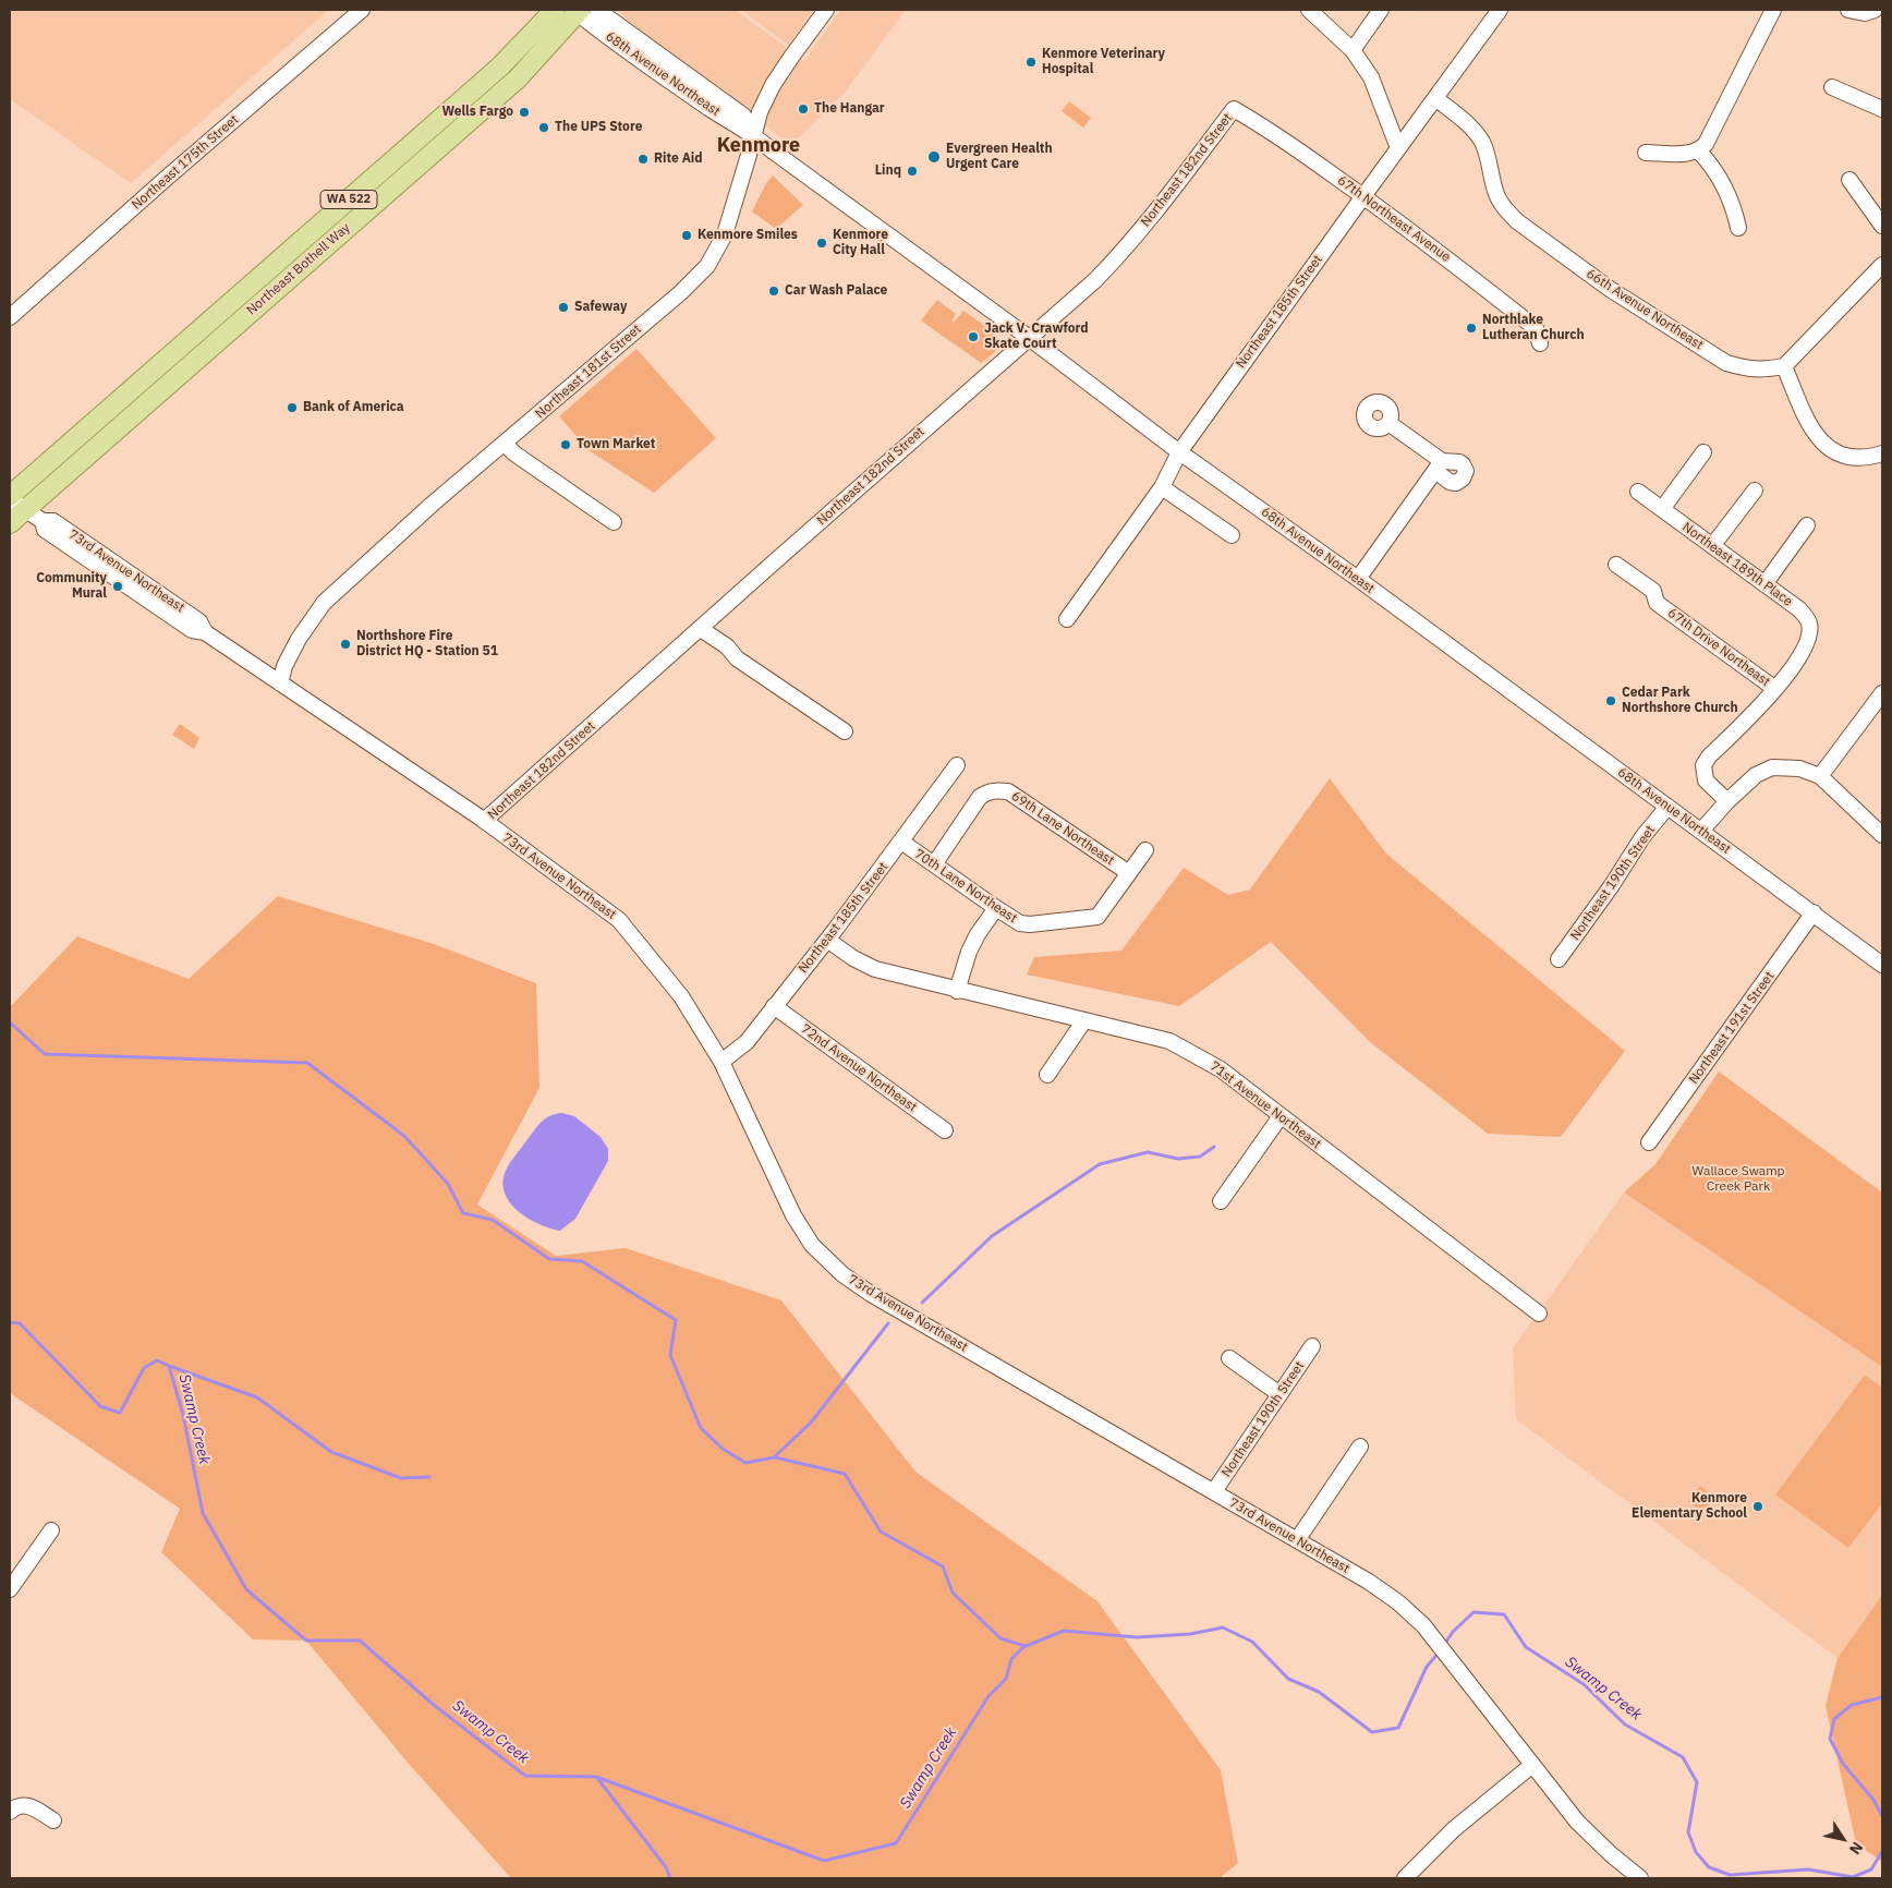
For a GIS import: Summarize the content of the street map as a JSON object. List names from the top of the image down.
{
  "streets": {
    "main road": ["WA 522", "Northeast Bothell Way"],
    "street": [
      "68th Avenue Northeast",
      "Northeast 175th Street",
      "Northeast 182nd Street",
      "67th Northeast Avenue",
      "66th Avenue Northeast",
      "Northeast 185th Street",
      "Northeast 181st Street",
      "Northeast 189th Place",
      "73rd Avenue Northeast",
      "67th Drive Northeast",
      "69th Lane Northeast",
      "Northeast 190th Street",
      "70th Lane Northeast",
      "Northeast 191st Street",
      "72nd Avenue Northeast",
      "71st Avenue Northeast"
    ]
  },
  "crossings": [
    ["68th Avenue Northeast", "Northeast 182nd Street"],
    ["68th Avenue Northeast", "Northeast Bothell Way"],
    ["68th Avenue Northeast", "Northeast 185th Street"],
    ["68th Avenue Northeast", "Northeast 181st Street"],
    ["68th Avenue Northeast", "Northeast 190th Street"],
    ["68th Avenue Northeast", "Northeast 191st Street"],
    ["Northeast 182nd Street", "67th Northeast Avenue"],
    ["Northeast 182nd Street", "73rd Avenue Northeast"],
    ["67th Northeast Avenue", "Northeast 185th Street"],
    ["Northeast Bothell Way", "73rd Avenue Northeast"],
    ["66th Avenue Northeast", "Northeast 185th Street"],
    ["Northeast 185th Street", "73rd Avenue Northeast"],
    ["Northeast 185th Street", "70th Lane Northeast"],
    ["Northeast 185th Street", "72nd Avenue Northeast"],
    ["Northeast 185th Street", "71st Avenue Northeast"],
    ["Northeast 181st Street", "73rd Avenue Northeast"],
    ["Northeast 189th Place", "67th Drive Northeast"],
    ["73rd Avenue Northeast", "Northeast 190th Street"],
    ["69th Lane Northeast", "70th Lane Northeast"]
  ],
  "districts": ["Kenmore"],
  "water": ["Swamp Creek"],
  "parks": ["Wallace Swamp Creek Park"],
  "places": [
    "Kenmore Veterinary Hospital",
    "The Hangar",
    "Wells Fargo",
    "The UPS Store",
    "Evergreen Health Urgent Care",
    "Rite Aid",
    "Linq",
    "Kenmore Smiles",
    "Kenmore City Hall",
    "Car Wash Palace",
    "Safeway",
    "Northlake Lutheran Church",
    "Jack V. Crawford Skate Court",
    "Bank of America",
    "Town Market",
    "Community Mural",
    "Northshore Fire District HQ - Station 51",
    "Cedar Park Northshore Church",
    "Kenmore Elementary School"
  ],
  "north": "bottom right"
}
